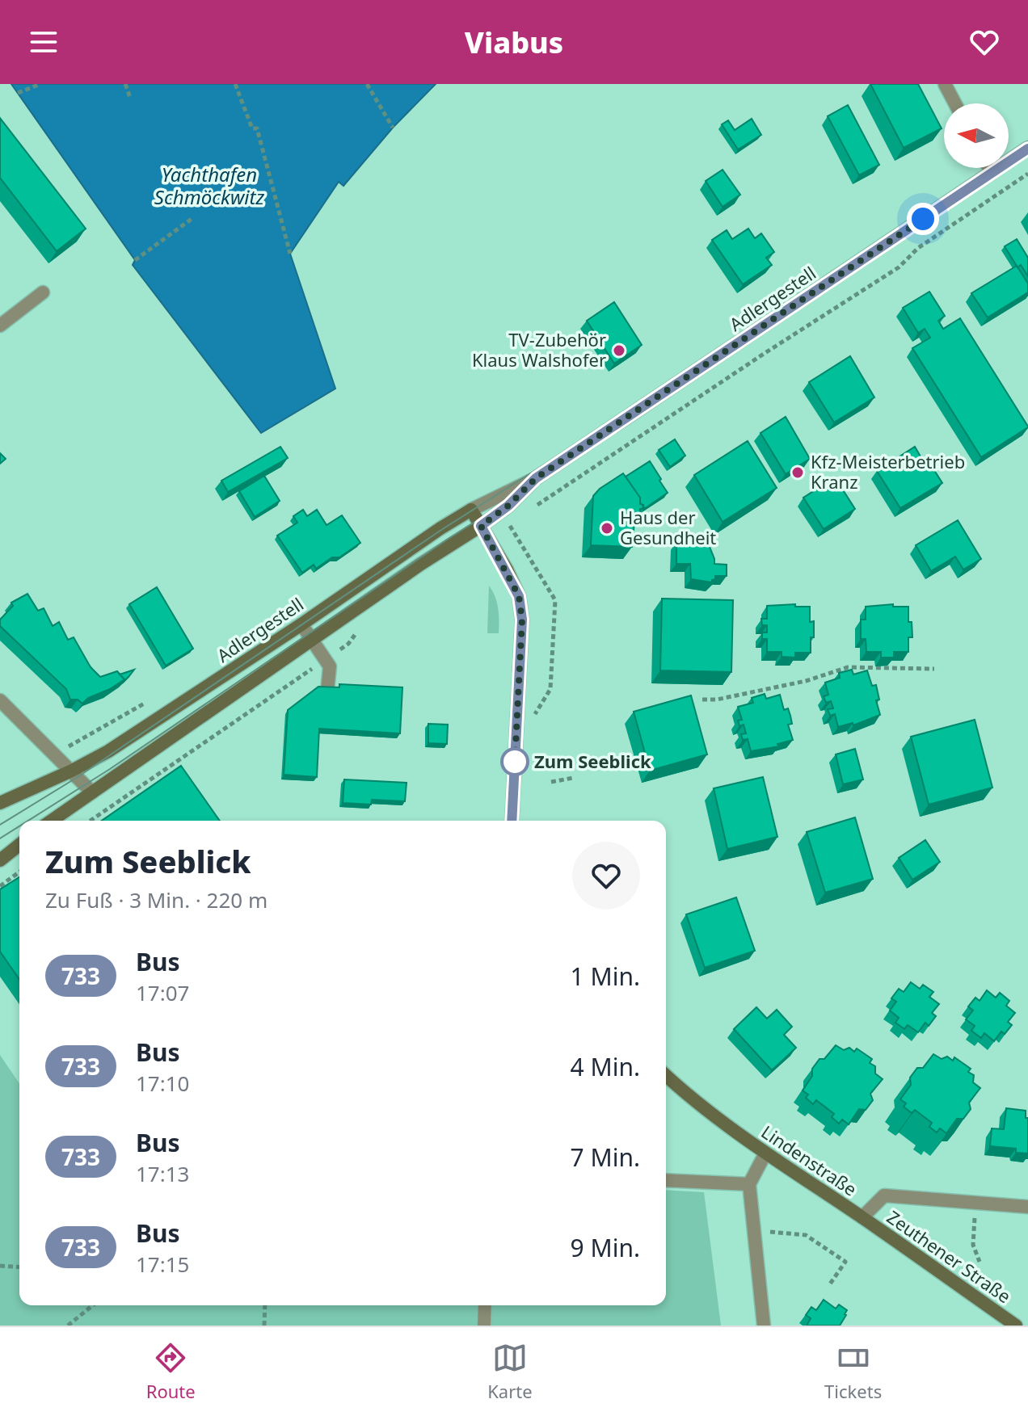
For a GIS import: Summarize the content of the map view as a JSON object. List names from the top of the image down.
{
  "streets": {
    "main road": ["Adlergestell", "Lindenstraße", "Zeuthener Straße"]
  },
  "crossings": [
    ["Lindenstraße", "Zeuthener Straße"]
  ],
  "water": ["Yachthafen Schmöckwitz"],
  "places": [
    "TV-Zubehör Klaus Walshofer",
    "Kfz-Meisterbetrieb Kranz",
    "Haus der Gesundheit",
    "Zum Seeblick"
  ],
  "lines": ["bus line 733"],
  "north": "left",
  "page": {
    "header": "Viabus",
    "heading": ["Zum Seeblick", "Zu Fuß · 3 Min. · 220 m"],
    "list": [
      {
        "mark": "733",
        "name": "Bus",
        "note": "17:07",
        "value": "1 Min."
      },
      {
        "mark": "733",
        "name": "Bus",
        "note": "17:10",
        "value": "4 Min."
      },
      {
        "mark": "733",
        "name": "Bus",
        "note": "17:13",
        "value": "7 Min."
      },
      {
        "mark": "733",
        "name": "Bus",
        "note": "17:15",
        "value": "9 Min."
      }
    ],
    "tabs": ["Route", "Karte", "Tickets"]
  }
}
